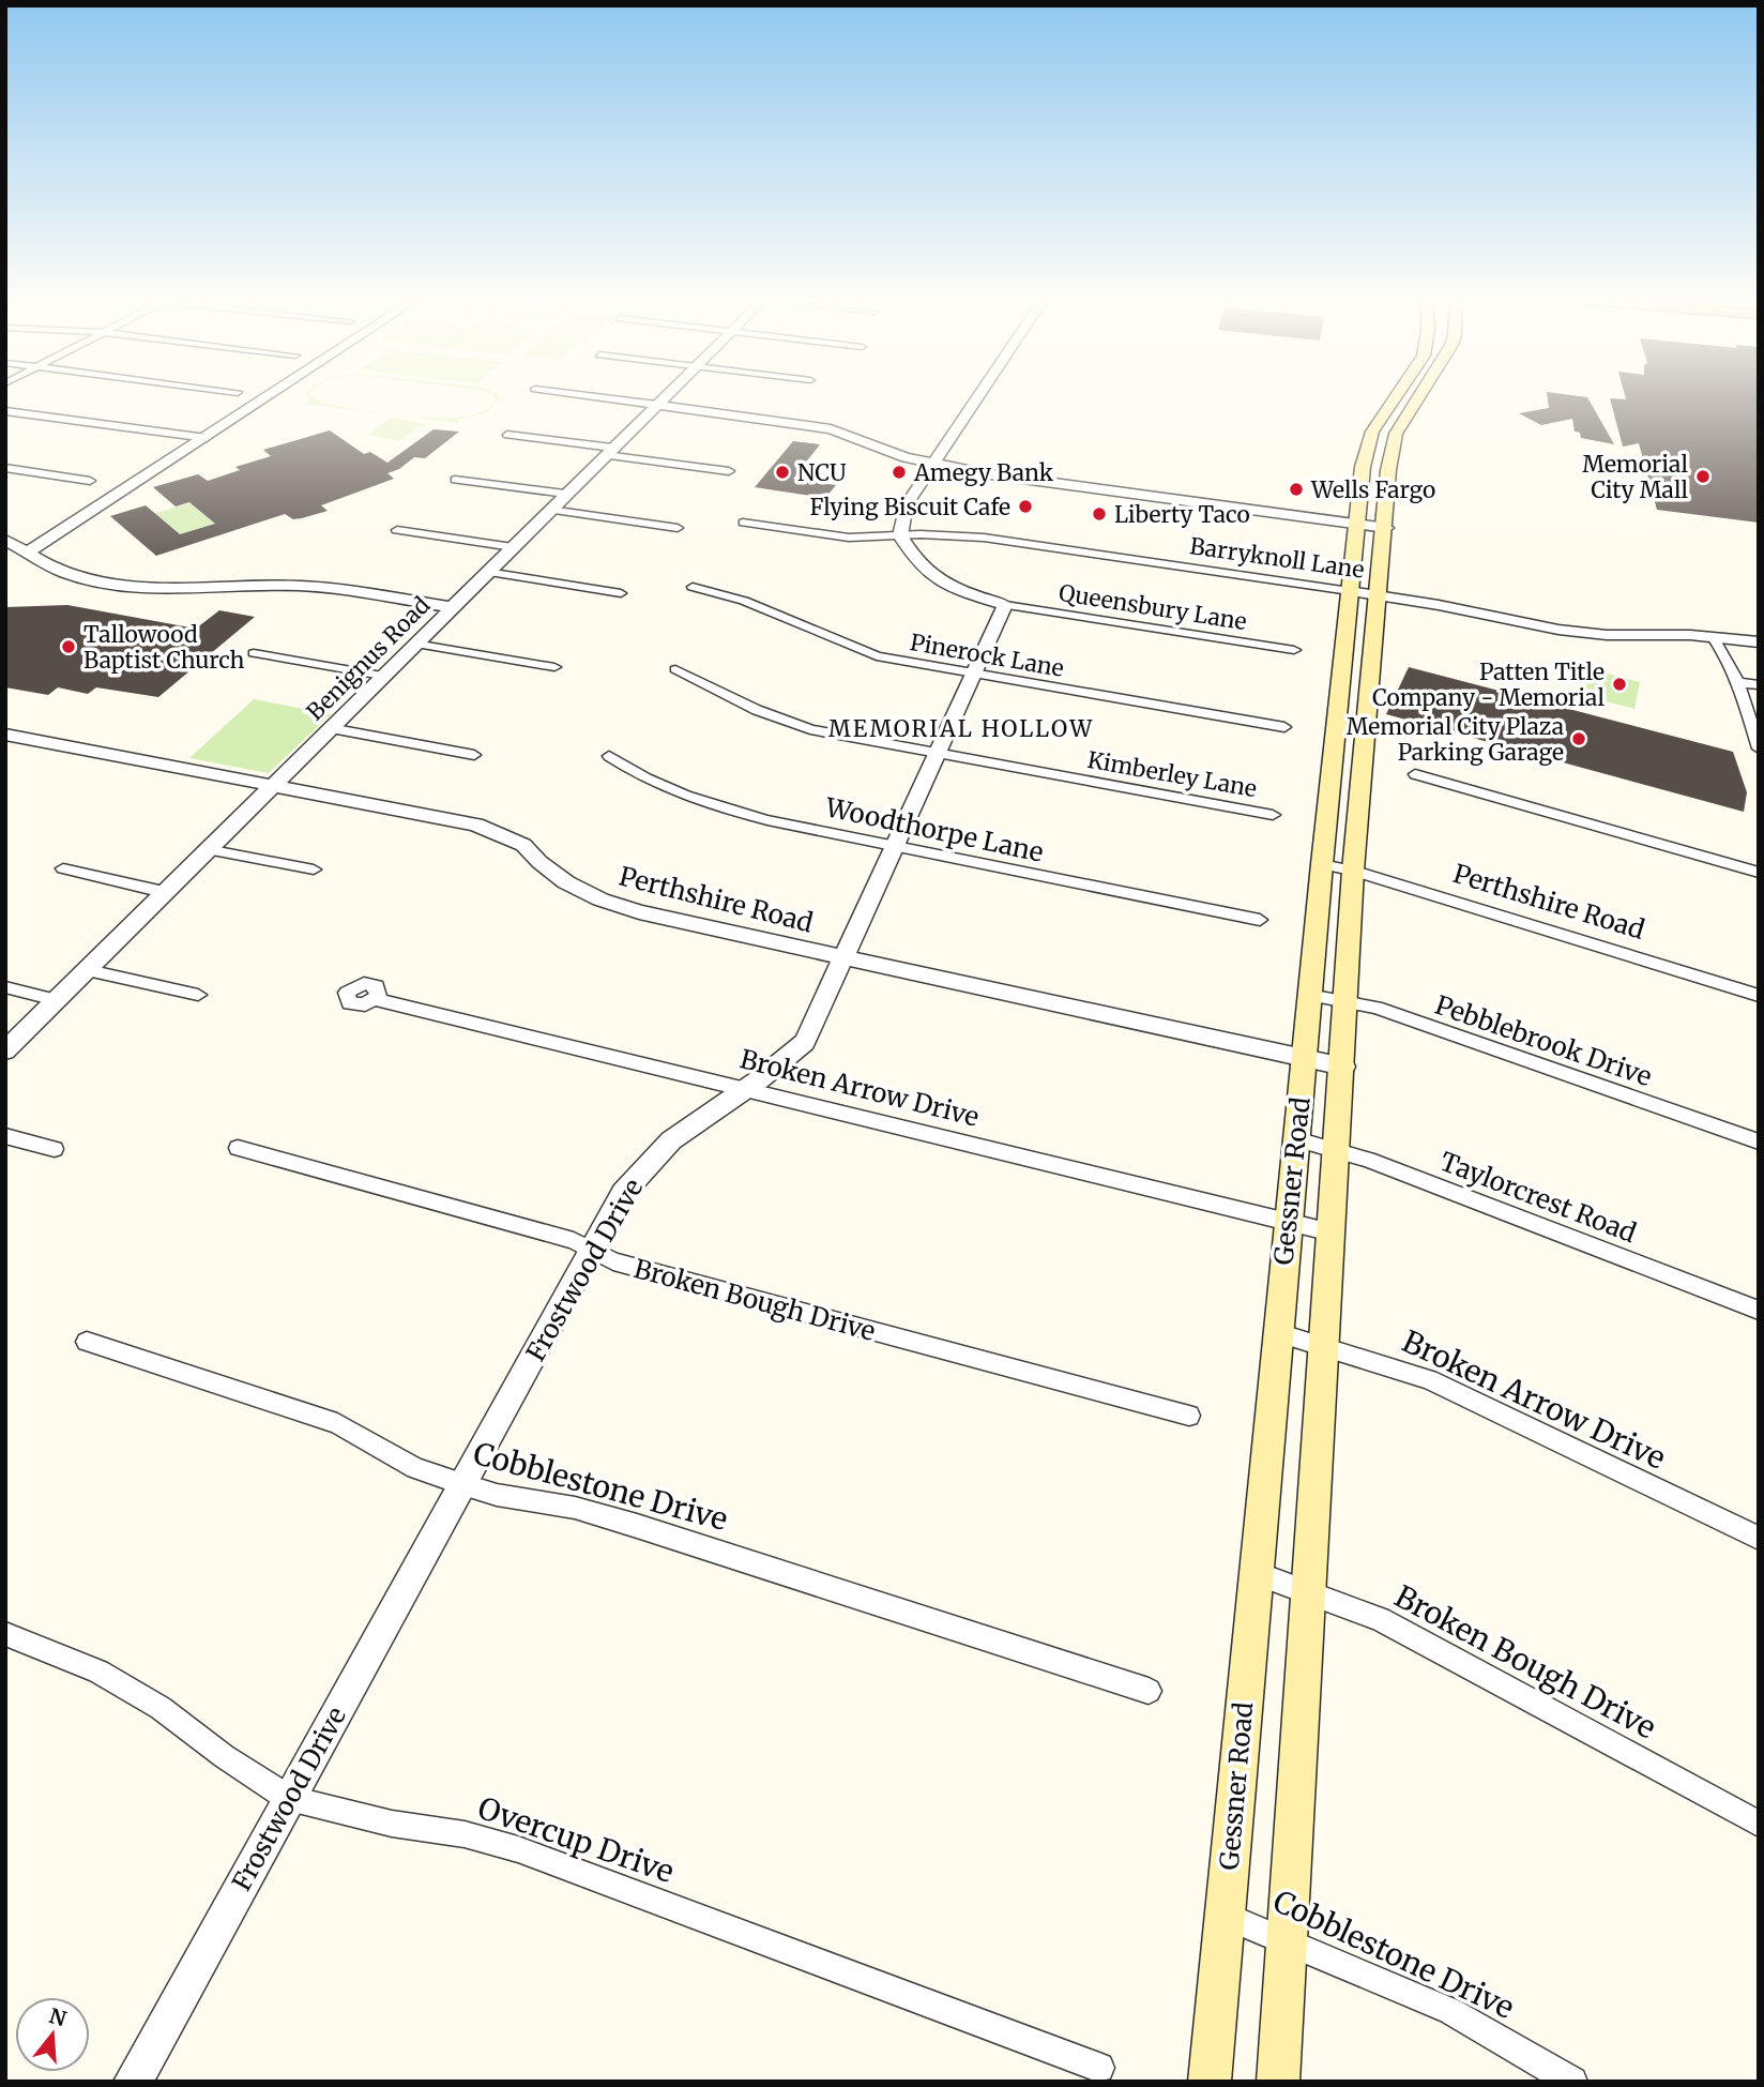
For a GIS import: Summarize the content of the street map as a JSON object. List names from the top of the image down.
{
  "streets": {
    "main road": ["Gessner Road"],
    "street": [
      "Barryknoll Lane",
      "Queensbury Lane",
      "Pinerock Lane",
      "Benignus Road",
      "Kimberley Lane",
      "Woodthorpe Lane",
      "Perthshire Road",
      "Pebblebrook Drive",
      "Broken Arrow Drive",
      "Taylorcrest Road",
      "Frostwood Drive",
      "Broken Bough Drive",
      "Cobblestone Drive",
      "Overcup Drive"
    ]
  },
  "crossings": [
    ["Barryknoll Lane", "Gessner Road"],
    ["Queensbury Lane", "Frostwood Drive"],
    ["Pinerock Lane", "Frostwood Drive"],
    ["Benignus Road", "Perthshire Road"],
    ["Kimberley Lane", "Frostwood Drive"],
    ["Woodthorpe Lane", "Frostwood Drive"],
    ["Perthshire Road", "Gessner Road"],
    ["Perthshire Road", "Frostwood Drive"],
    ["Pebblebrook Drive", "Gessner Road"],
    ["Broken Arrow Drive", "Gessner Road"],
    ["Broken Arrow Drive", "Frostwood Drive"],
    ["Gessner Road", "Taylorcrest Road"],
    ["Gessner Road", "Broken Bough Drive"],
    ["Gessner Road", "Cobblestone Drive"],
    ["Frostwood Drive", "Broken Bough Drive"],
    ["Frostwood Drive", "Cobblestone Drive"],
    ["Frostwood Drive", "Overcup Drive"]
  ],
  "districts": ["MEMORIAL HOLLOW"],
  "places": [
    "NCU",
    "Amegy Bank",
    "Memorial City Mall",
    "Wells Fargo",
    "Flying Biscuit Cafe",
    "Liberty Taco",
    "Tallowood Baptist Church",
    "Patten Title Company - Memorial",
    "Memorial City Plaza Parking Garage"
  ],
  "north": "top"
}
